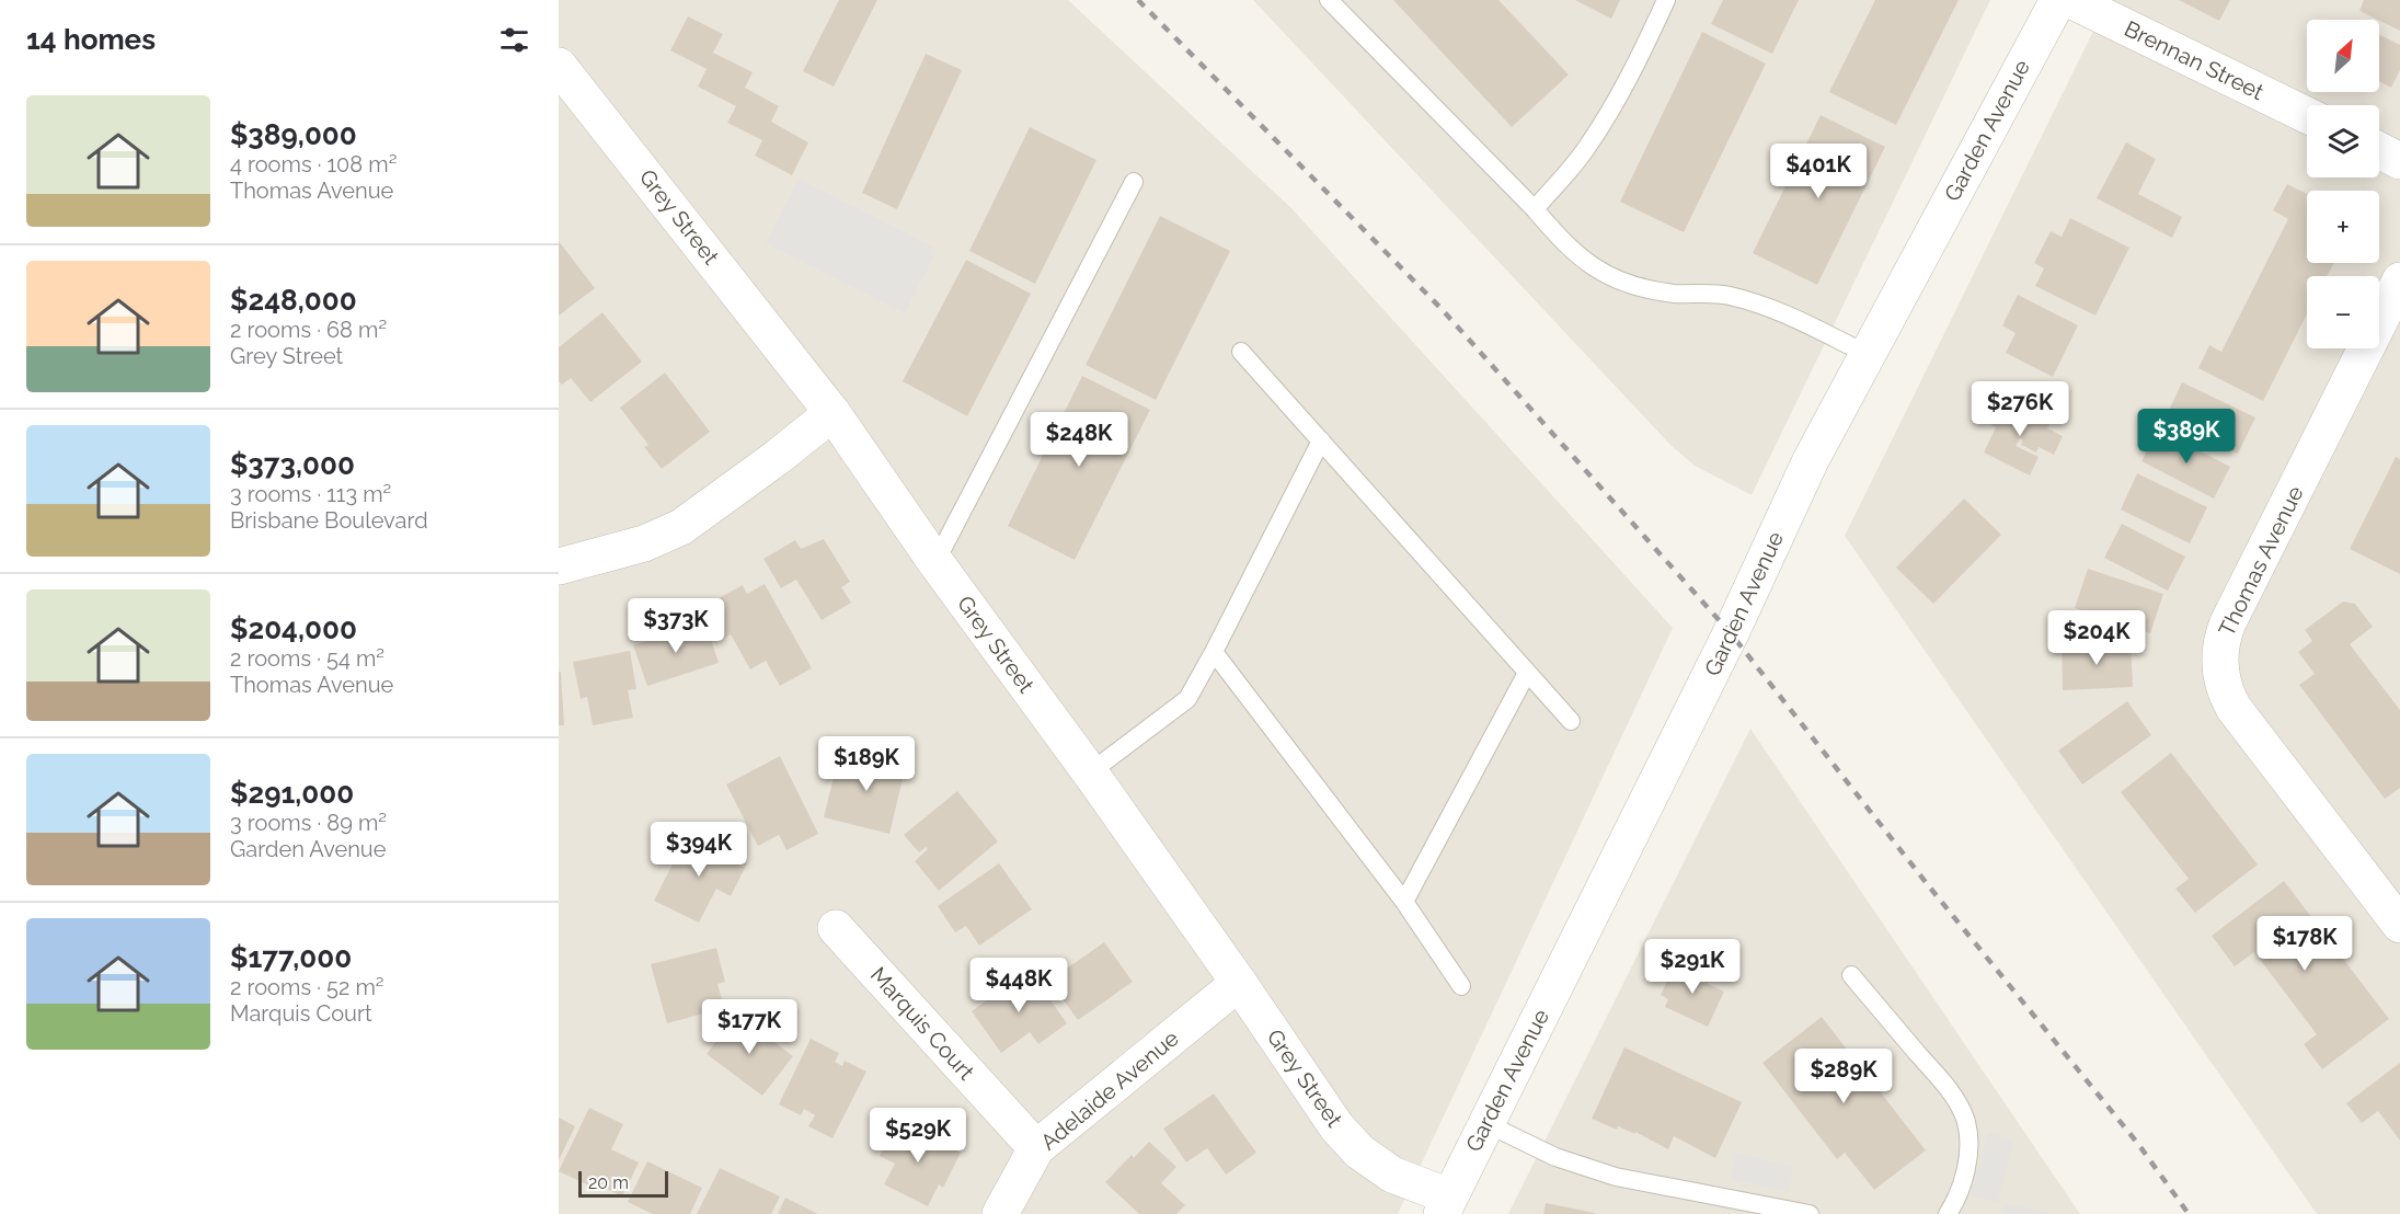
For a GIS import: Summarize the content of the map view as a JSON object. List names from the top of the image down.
{
  "streets": {
    "street": [
      "Brennan Street",
      "Garden Avenue",
      "Grey Street",
      "Thomas Avenue",
      "Marquis Court",
      "Adelaide Avenue"
    ]
  },
  "crossings": [
    ["Garden Avenue", "Grey Street"],
    ["Grey Street", "Adelaide Avenue"],
    ["Marquis Court", "Adelaide Avenue"]
  ],
  "scale_bar": "20 m",
  "north": "top right",
  "page": {
    "heading": "14 homes",
    "map_buttons": ["+", "−"],
    "list": [
      {
        "name": "$389,000",
        "note": "4 rooms · 108 m² · Thomas Avenue"
      },
      {
        "name": "$248,000",
        "note": "2 rooms · 68 m² · Grey Street"
      },
      {
        "name": "$373,000",
        "note": "3 rooms · 113 m² · Brisbane Boulevard"
      },
      {
        "name": "$204,000",
        "note": "2 rooms · 54 m² · Thomas Avenue"
      },
      {
        "name": "$291,000",
        "note": "3 rooms · 89 m² · Garden Avenue"
      },
      {
        "name": "$177,000",
        "note": "2 rooms · 52 m² · Marquis Court"
      }
    ],
    "price": [
      "$401K",
      "$276K",
      "$389K",
      "$248K",
      "$373K",
      "$204K",
      "$189K",
      "$394K",
      "$178K",
      "$291K",
      "$448K",
      "$177K",
      "$289K",
      "$529K"
    ],
    "scale": "20 m"
  }
}
